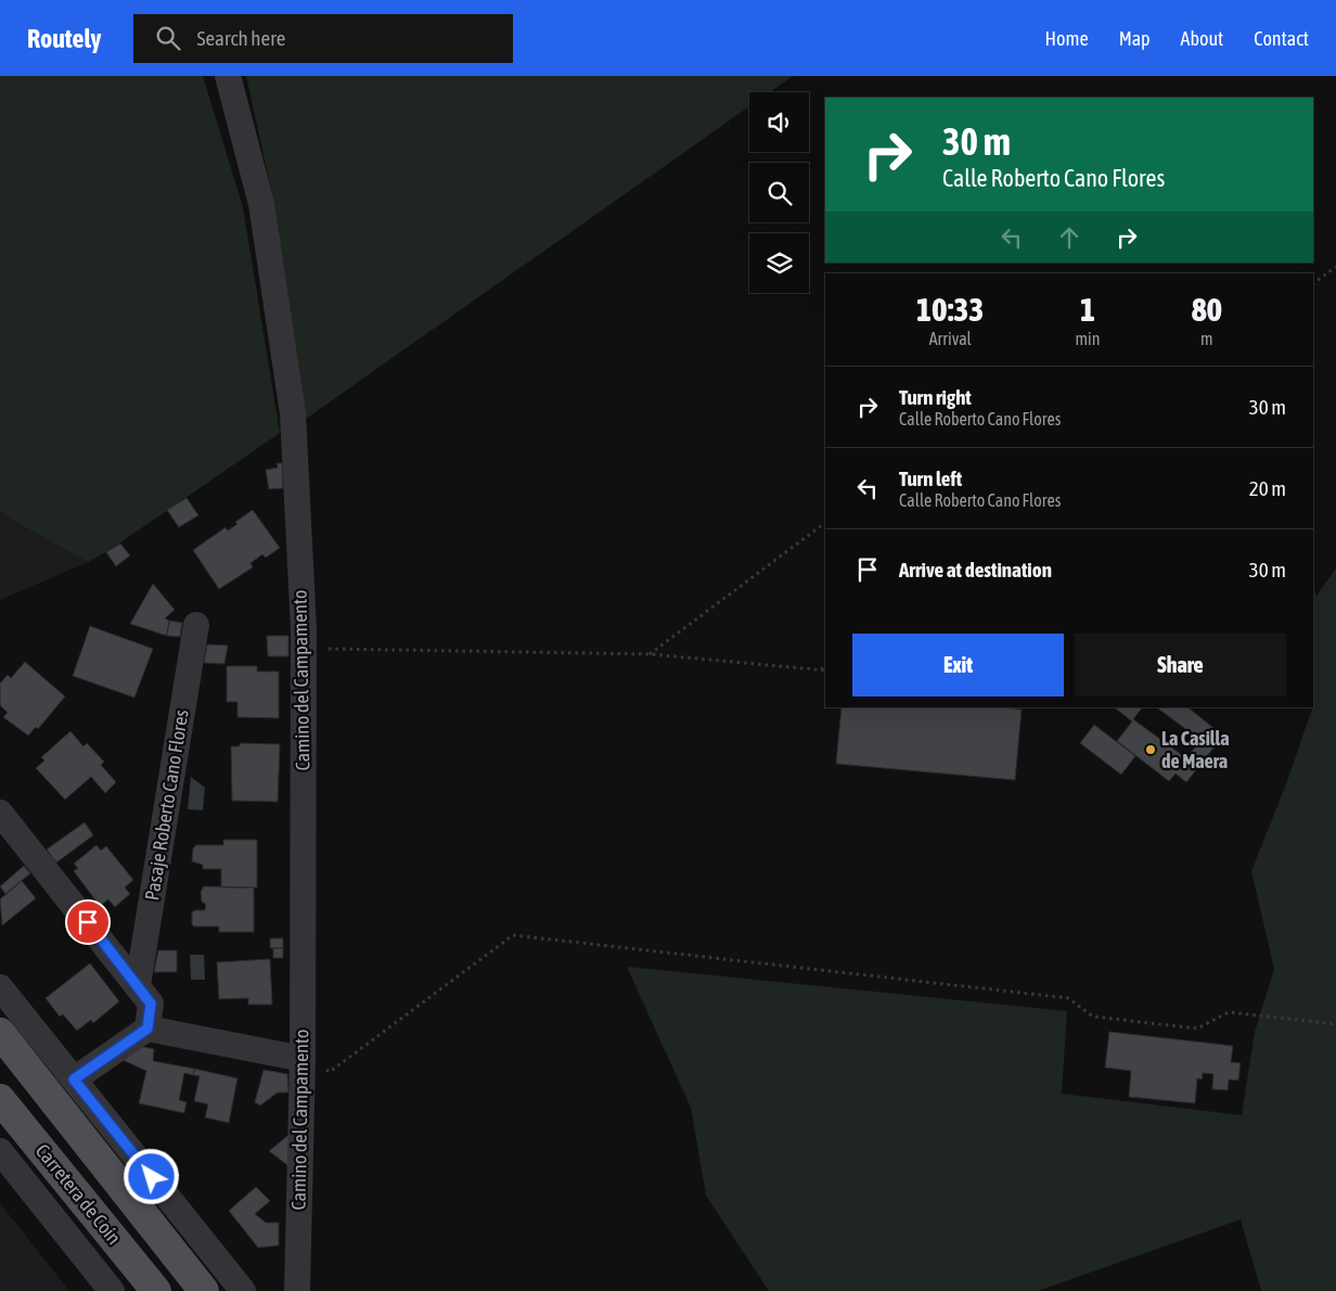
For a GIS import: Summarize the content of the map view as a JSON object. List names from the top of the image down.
{
  "streets": {
    "main road": ["Carretera de Coín"],
    "street": ["Camino del Campamento", "Pasaje Roberto Cano Flores"]
  },
  "places": ["La Casilla de Maera"],
  "page": {
    "header": "Routely",
    "search": "Search here",
    "nav": [
      "Home",
      "Map",
      "About",
      "Contact"
    ],
    "turn": ["30 m", "Calle Roberto Cano Flores"],
    "eta": [
      "10:33",
      "Arrival",
      "1",
      "min",
      "80",
      "m"
    ],
    "list": [
      {
        "name": "Turn right",
        "note": "Calle Roberto Cano Flores",
        "value": "30 m"
      },
      {
        "name": "Turn left",
        "note": "Calle Roberto Cano Flores",
        "value": "20 m"
      },
      {
        "name": "Arrive at destination",
        "value": "30 m"
      }
    ],
    "buttons": ["Exit", "Share"]
  }
}
